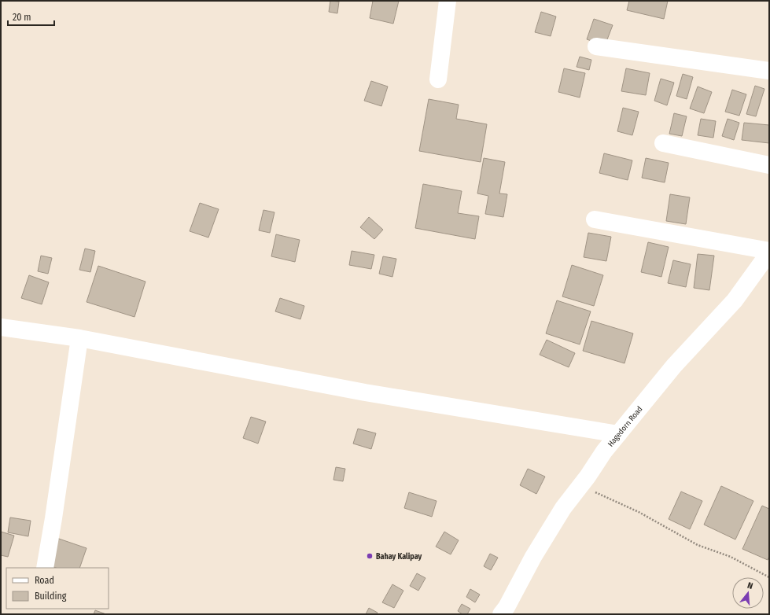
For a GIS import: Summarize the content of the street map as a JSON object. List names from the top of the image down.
{
  "streets": {
    "street": ["Hagedorn Road"]
  },
  "places": ["Bahay Kalipay"],
  "legend": ["Road", "Building"],
  "scale_bar": "20 m",
  "north": "top"
}
